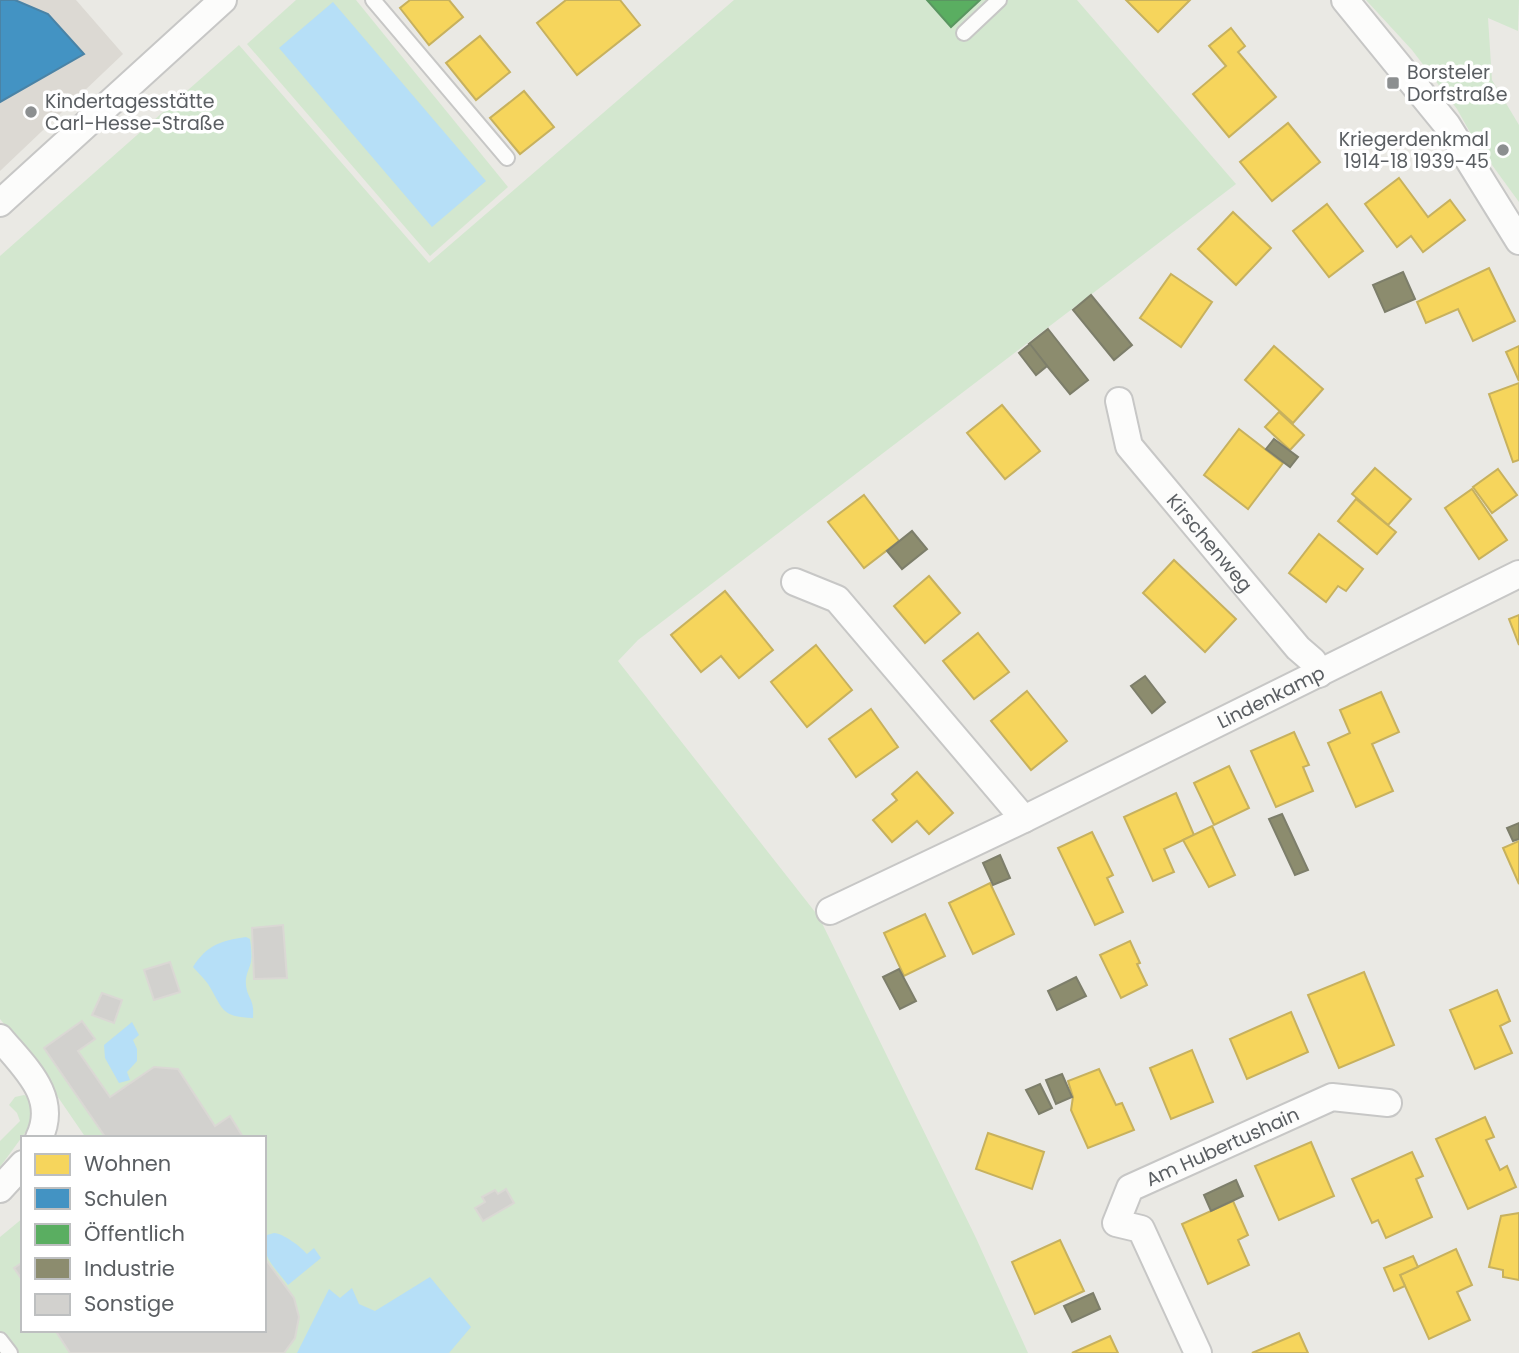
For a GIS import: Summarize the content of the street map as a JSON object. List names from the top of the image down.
{
  "streets": {
    "street": ["Kirschenweg", "Lindenkamp", "Am Hubertushain"]
  },
  "crossings": [
    ["Kirschenweg", "Lindenkamp"]
  ],
  "places": {
    "transit": ["Borsteler Dorfstraße"],
    "other": ["Kindertagesstätte Carl-Hesse-Straße", "Kriegerdenkmal 1914-18 1939-45"]
  },
  "legend": [
    "Wohnen",
    "Schulen",
    "Öffentlich",
    "Industrie",
    "Sonstige"
  ]
}
